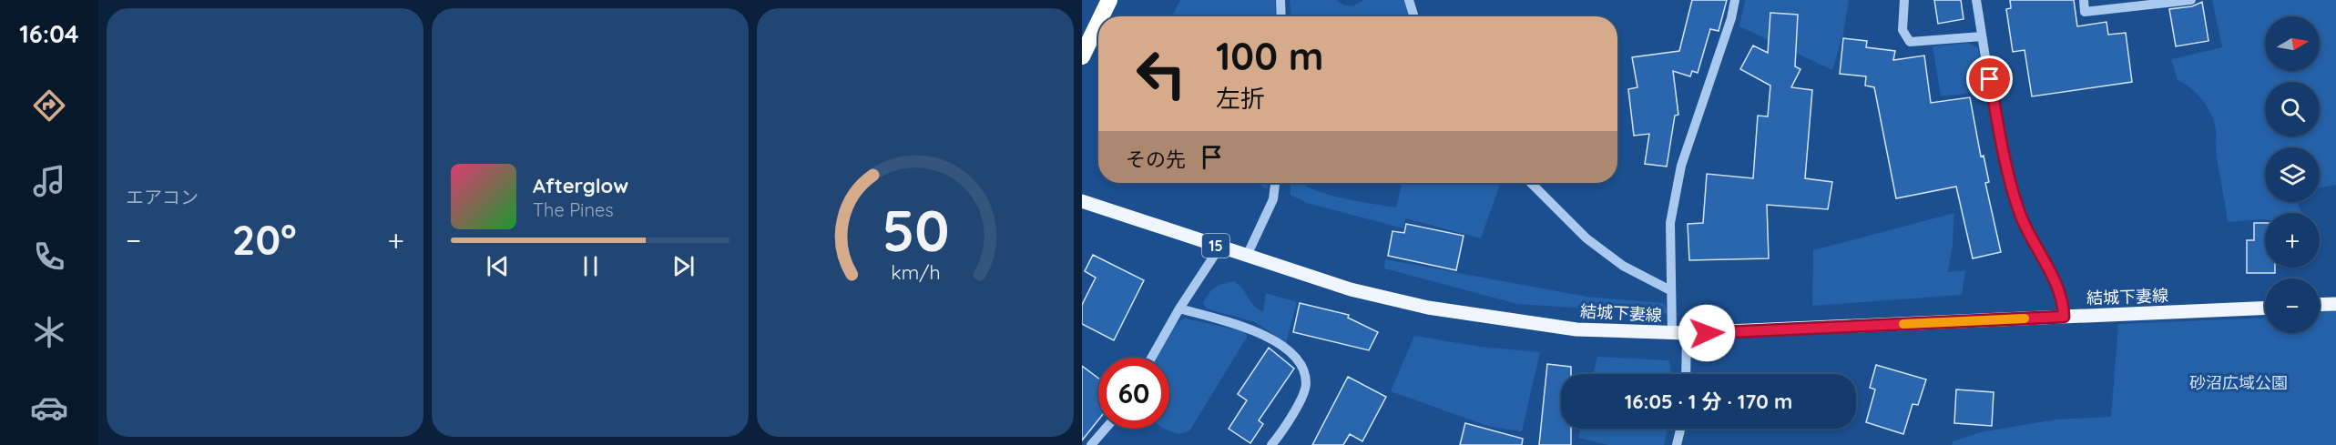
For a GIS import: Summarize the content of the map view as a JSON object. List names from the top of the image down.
{
  "streets": {
    "main road": ["15", "結城下妻線"]
  },
  "parks": ["砂沼広域公園"],
  "north": "right",
  "page": {
    "tabs": "16:04",
    "tile": "エアコン",
    "map_buttons": ["+", "−"],
    "turn": ["100 m", "左折"],
    "then": "その先",
    "song": ["Afterglow", "The Pines"],
    "heat": ["−", "20°", "+"],
    "limit": "60",
    "trip": "16:05 · 1 分 · 170 m",
    "gauge": ["50", "km/h"]
  }
}
